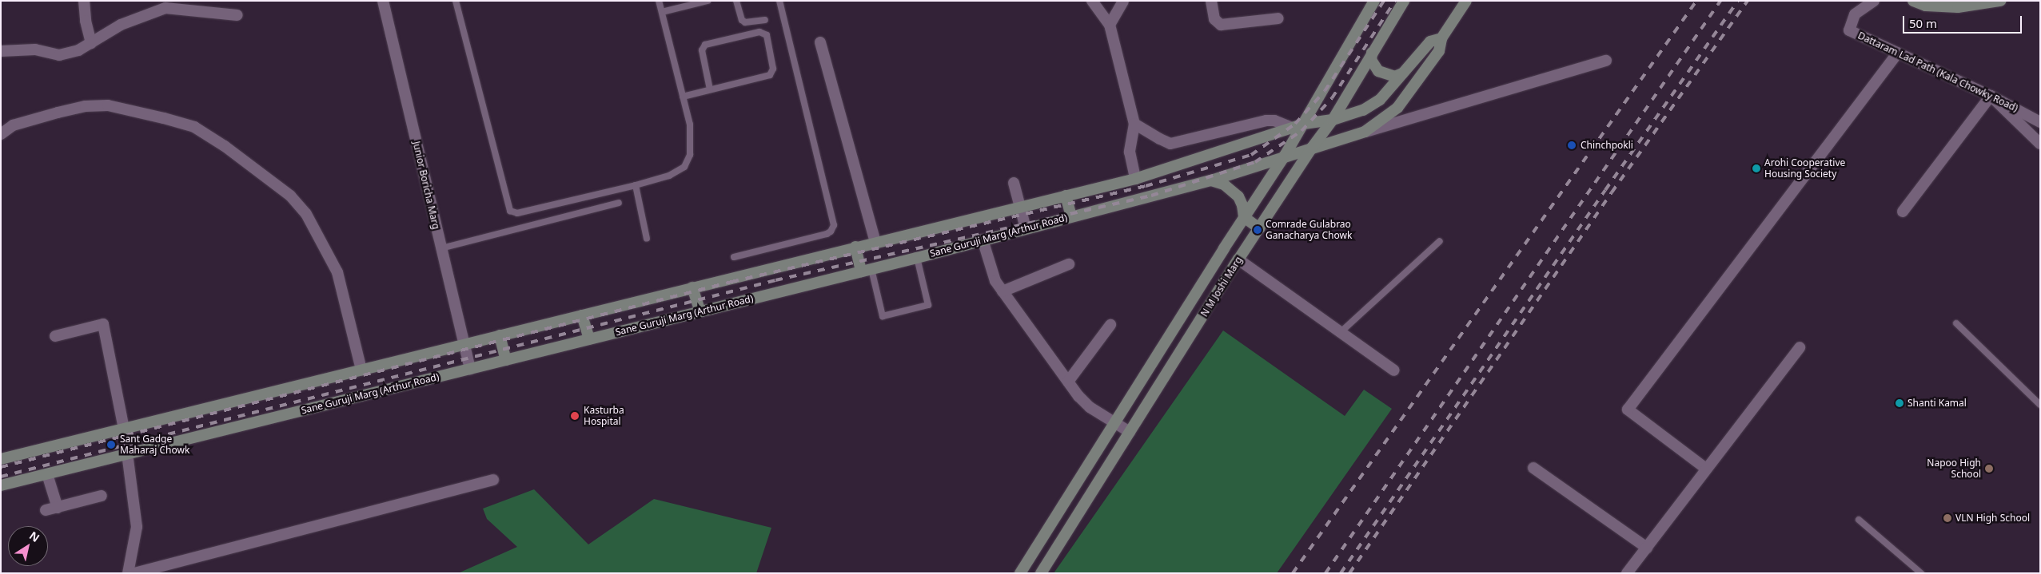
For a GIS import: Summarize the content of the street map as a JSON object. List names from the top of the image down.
{
  "streets": {
    "main road": ["Sane Guruji Marg (Arthur Road)", "N M Joshi Marg"],
    "street": ["Dattaram Lad Path (Kala Chowky Road)", "Junior Boricha Marg"]
  },
  "crossings": [
    ["Junior Boricha Marg", "Sane Guruji Marg (Arthur Road)"],
    ["Sane Guruji Marg (Arthur Road)", "N M Joshi Marg"]
  ],
  "places": [
    "Chinchpokli",
    "Arohi Cooperative Housing Society",
    "Comrade Gulabrao Ganacharya Chowk",
    "Shanti Kamal",
    "Kasturba Hospital",
    "Sant Gadge Maharaj Chowk",
    "Napoo High School",
    "VLN High School"
  ],
  "scale_bar": "50 m",
  "north": "top right"
}
